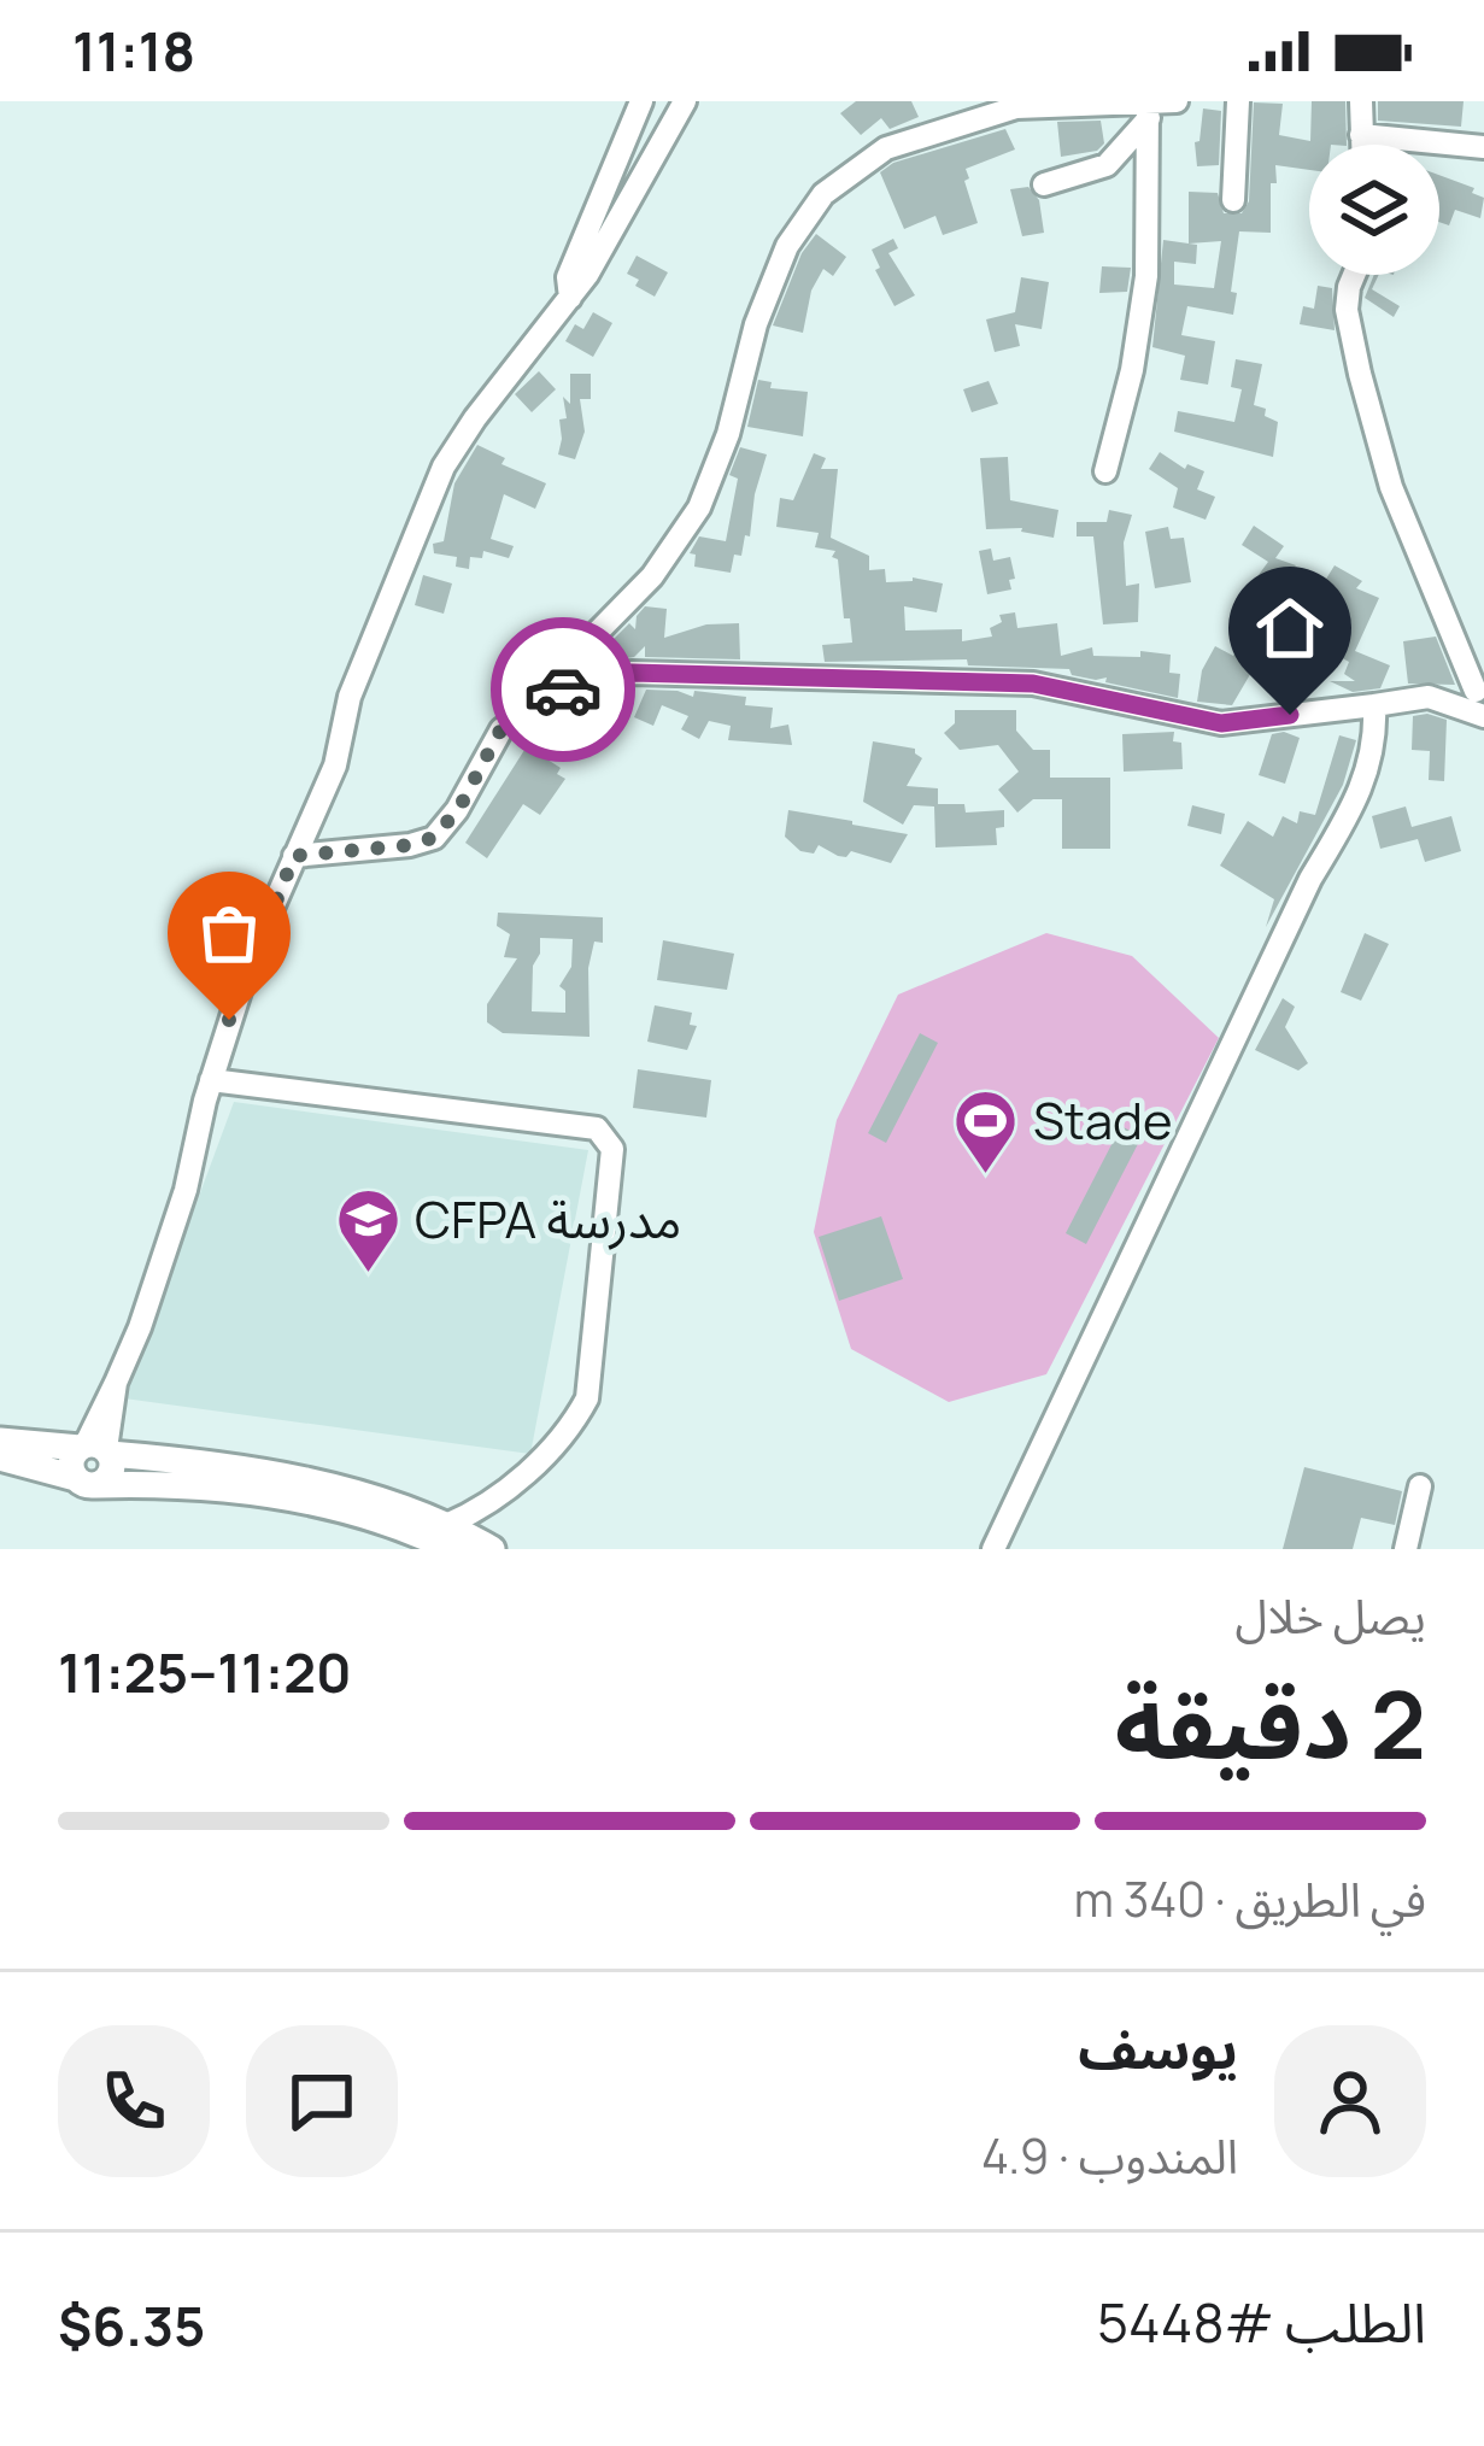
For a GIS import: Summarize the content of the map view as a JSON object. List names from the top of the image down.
{
  "places": {
    "sports": ["Stade"],
    "school or university": ["CFPA مدرسة"]
  },
  "page": {
    "status": "11:18",
    "heading": ["2 دقيقة", "يصل خلال", "11:20–11:25"],
    "panel": [
      "يوسف",
      "المندوب · 4.9",
      "الطلب #5448",
      "$6.35"
    ],
    "bar": "في الطريق · 340 m"
  }
}
